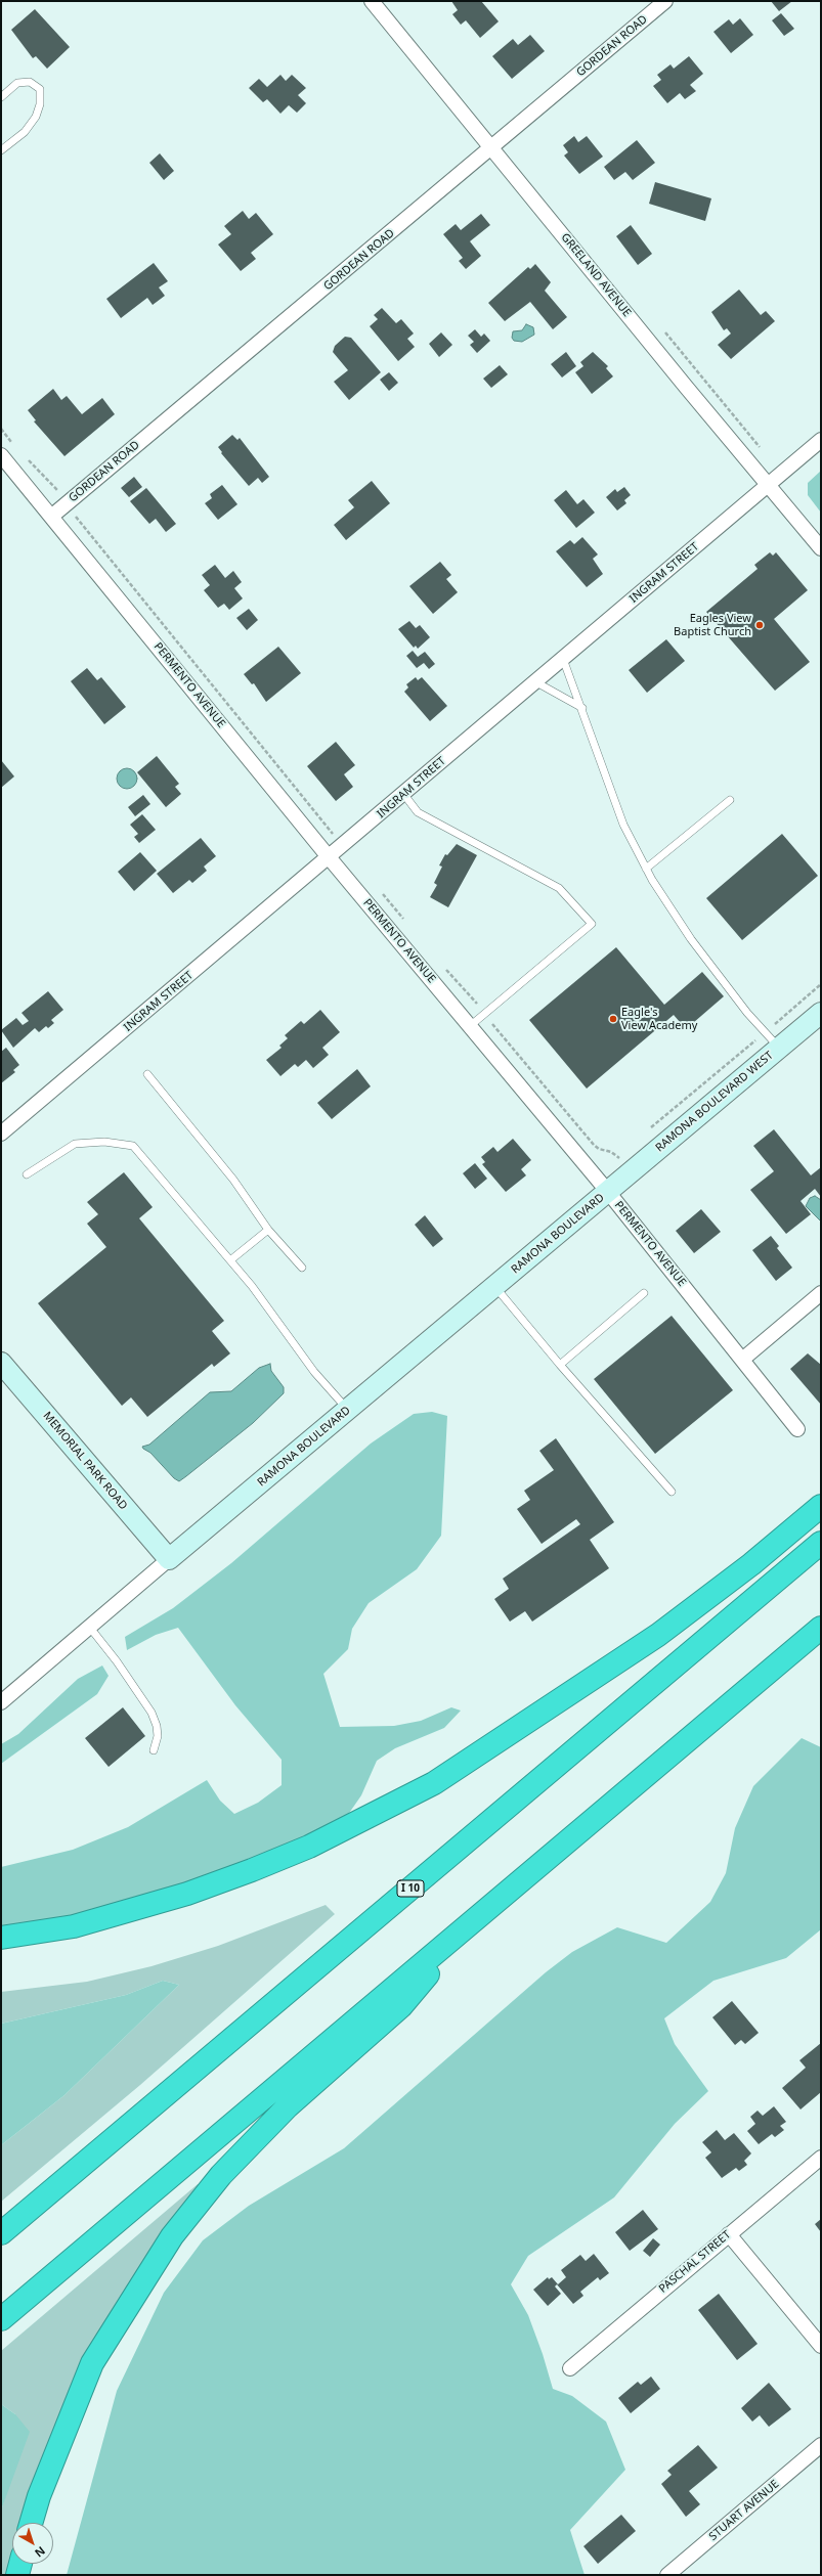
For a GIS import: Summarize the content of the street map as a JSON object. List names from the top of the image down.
{
  "streets": {
    "highway": ["I 10"],
    "street": [
      "GORDEAN ROAD",
      "GREELAND AVENUE",
      "INGRAM STREET",
      "PERMENTO AVENUE",
      "RAMONA BOULEVARD WEST",
      "RAMONA BOULEVARD",
      "MEMORIAL PARK ROAD",
      "PASCHAL STREET",
      "STUART AVENUE"
    ]
  },
  "crossings": [
    ["GORDEAN ROAD", "GREELAND AVENUE"],
    ["GORDEAN ROAD", "PERMENTO AVENUE"],
    ["GREELAND AVENUE", "INGRAM STREET"],
    ["INGRAM STREET", "PERMENTO AVENUE"],
    ["PERMENTO AVENUE", "RAMONA BOULEVARD WEST"],
    ["PERMENTO AVENUE", "RAMONA BOULEVARD"],
    ["RAMONA BOULEVARD WEST", "RAMONA BOULEVARD"],
    ["RAMONA BOULEVARD", "MEMORIAL PARK ROAD"]
  ],
  "places": ["Eagles View Baptist Church", "Eagle's View Academy"],
  "north": "bottom right"
}
